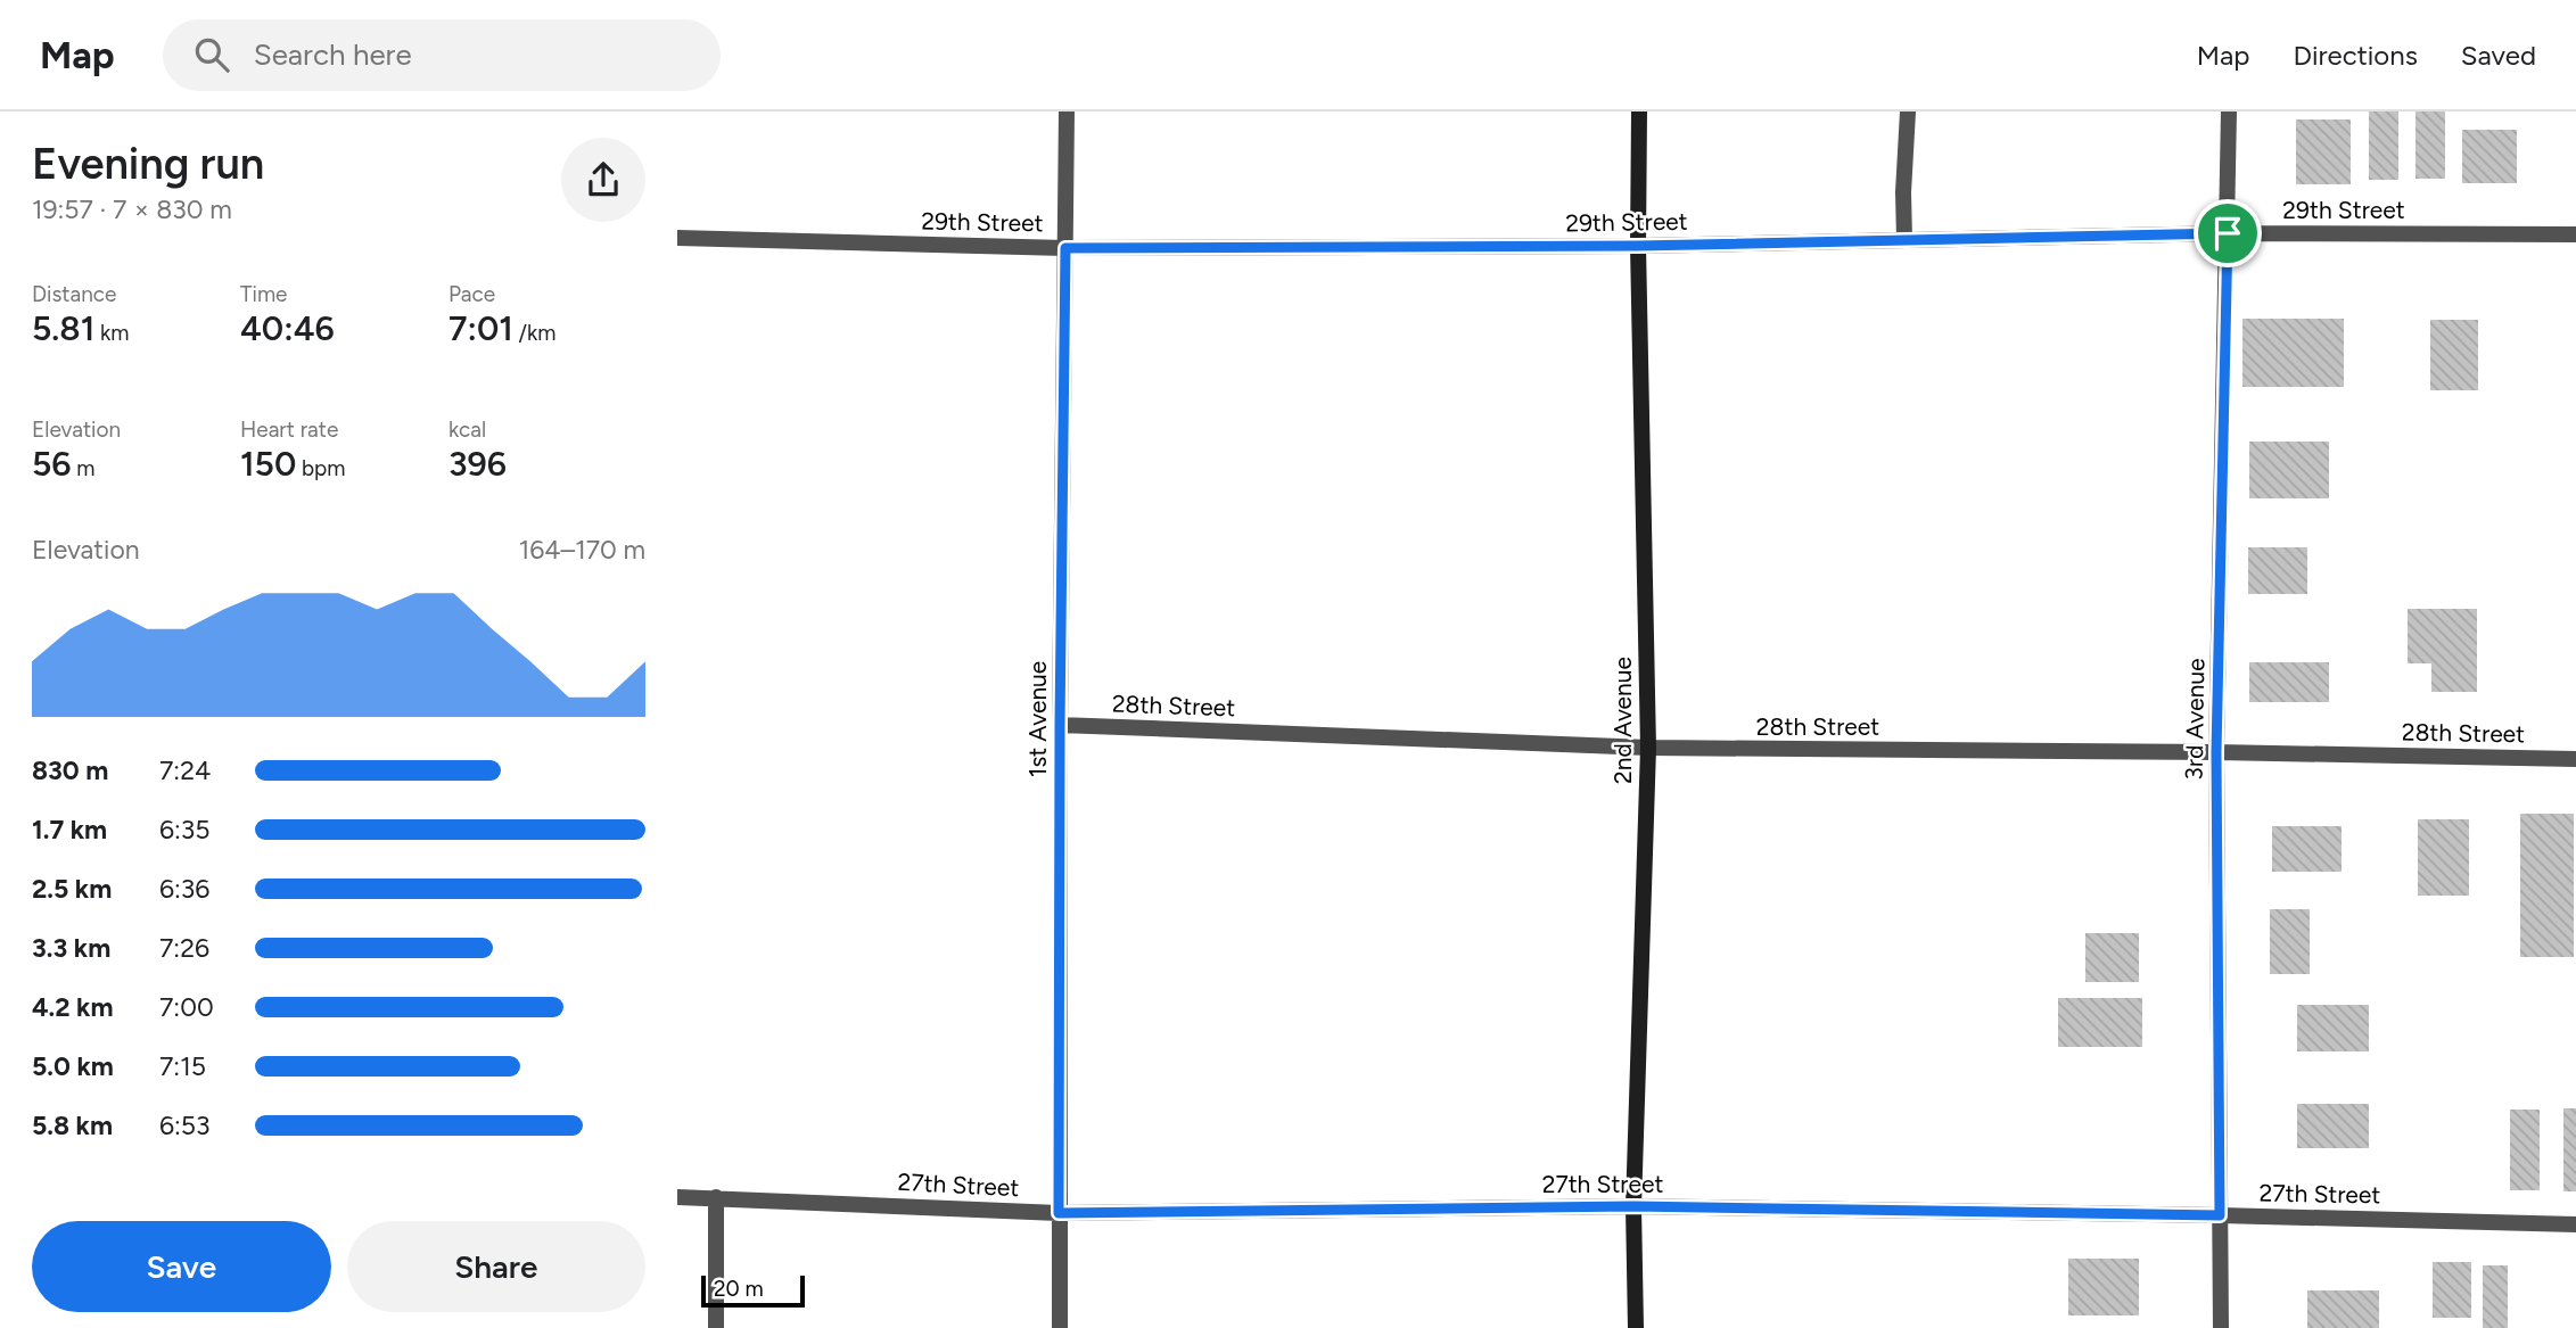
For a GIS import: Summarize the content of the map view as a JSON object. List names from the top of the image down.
{
  "streets": {
    "main road": ["2nd Avenue"],
    "street": [
      "29th Street",
      "28th Street",
      "1st Avenue",
      "3rd Avenue",
      "27th Street"
    ]
  },
  "crossings": [
    ["29th Street", "1st Avenue"],
    ["29th Street", "3rd Avenue"],
    ["29th Street", "2nd Avenue"],
    ["28th Street", "1st Avenue"],
    ["28th Street", "3rd Avenue"],
    ["28th Street", "2nd Avenue"],
    ["1st Avenue", "27th Street"],
    ["3rd Avenue", "27th Street"],
    ["2nd Avenue", "27th Street"]
  ],
  "scale_bar": "20 m",
  "page": {
    "header": "Map",
    "search": "Search here",
    "nav": ["Map", "Directions", "Saved"],
    "heading": ["Evening run", "19:57 · 7 × 830 m"],
    "stats": [
      ["Distance", "5.81 km"],
      ["Time", "40:46"],
      ["Pace", "7:01 /km"],
      ["Elevation", "56 m"],
      ["Heart rate", "150 bpm"],
      ["kcal", "396"]
    ],
    "chart": ["Elevation", "164–170 m"],
    "list": [
      {
        "name": "830 m",
        "note": "7:24"
      },
      {
        "name": "1.7 km",
        "note": "6:35"
      },
      {
        "name": "2.5 km",
        "note": "6:36"
      },
      {
        "name": "3.3 km",
        "note": "7:26"
      },
      {
        "name": "4.2 km",
        "note": "7:00"
      },
      {
        "name": "5.0 km",
        "note": "7:15"
      },
      {
        "name": "5.8 km",
        "note": "6:53"
      }
    ],
    "buttons": ["Save", "Share"],
    "scale": "20 m"
  }
}
